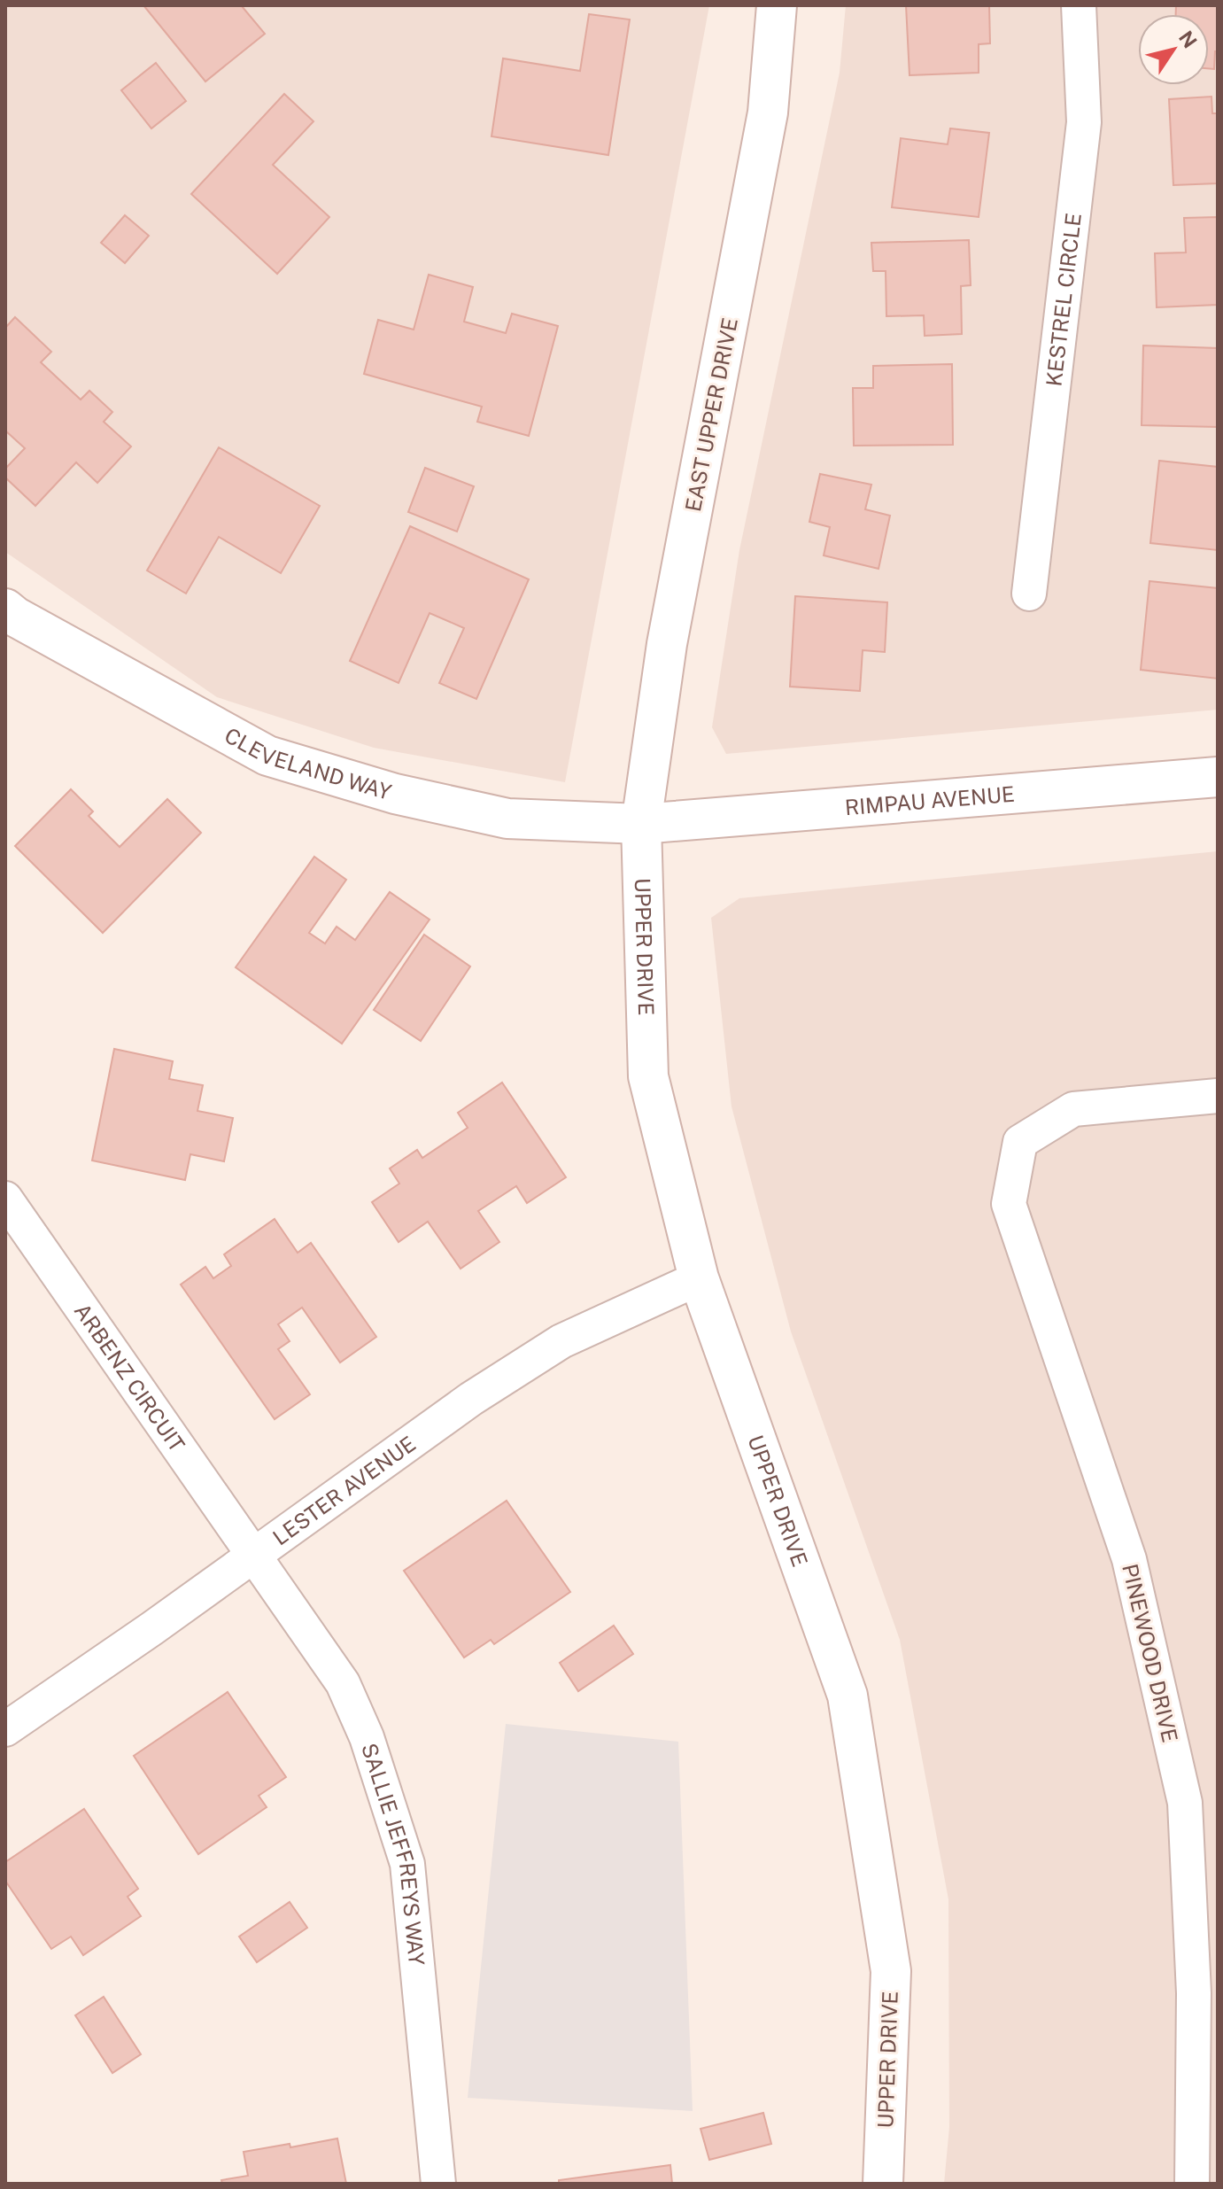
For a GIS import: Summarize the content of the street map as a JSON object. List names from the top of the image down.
{
  "streets": {
    "main road": [
      "EAST UPPER DRIVE",
      "CLEVELAND WAY",
      "RIMPAU AVENUE",
      "UPPER DRIVE"
    ],
    "street": [
      "KESTREL CIRCLE",
      "ARBENZ CIRCUIT",
      "LESTER AVENUE",
      "PINEWOOD DRIVE",
      "SALLIE JEFFREYS WAY"
    ]
  },
  "crossings": [
    ["EAST UPPER DRIVE", "CLEVELAND WAY"],
    ["EAST UPPER DRIVE", "RIMPAU AVENUE"],
    ["EAST UPPER DRIVE", "UPPER DRIVE"],
    ["CLEVELAND WAY", "RIMPAU AVENUE"],
    ["CLEVELAND WAY", "UPPER DRIVE"],
    ["RIMPAU AVENUE", "UPPER DRIVE"],
    ["UPPER DRIVE", "LESTER AVENUE"],
    ["ARBENZ CIRCUIT", "LESTER AVENUE"],
    ["ARBENZ CIRCUIT", "SALLIE JEFFREYS WAY"],
    ["LESTER AVENUE", "SALLIE JEFFREYS WAY"]
  ],
  "north": "top right"
}
